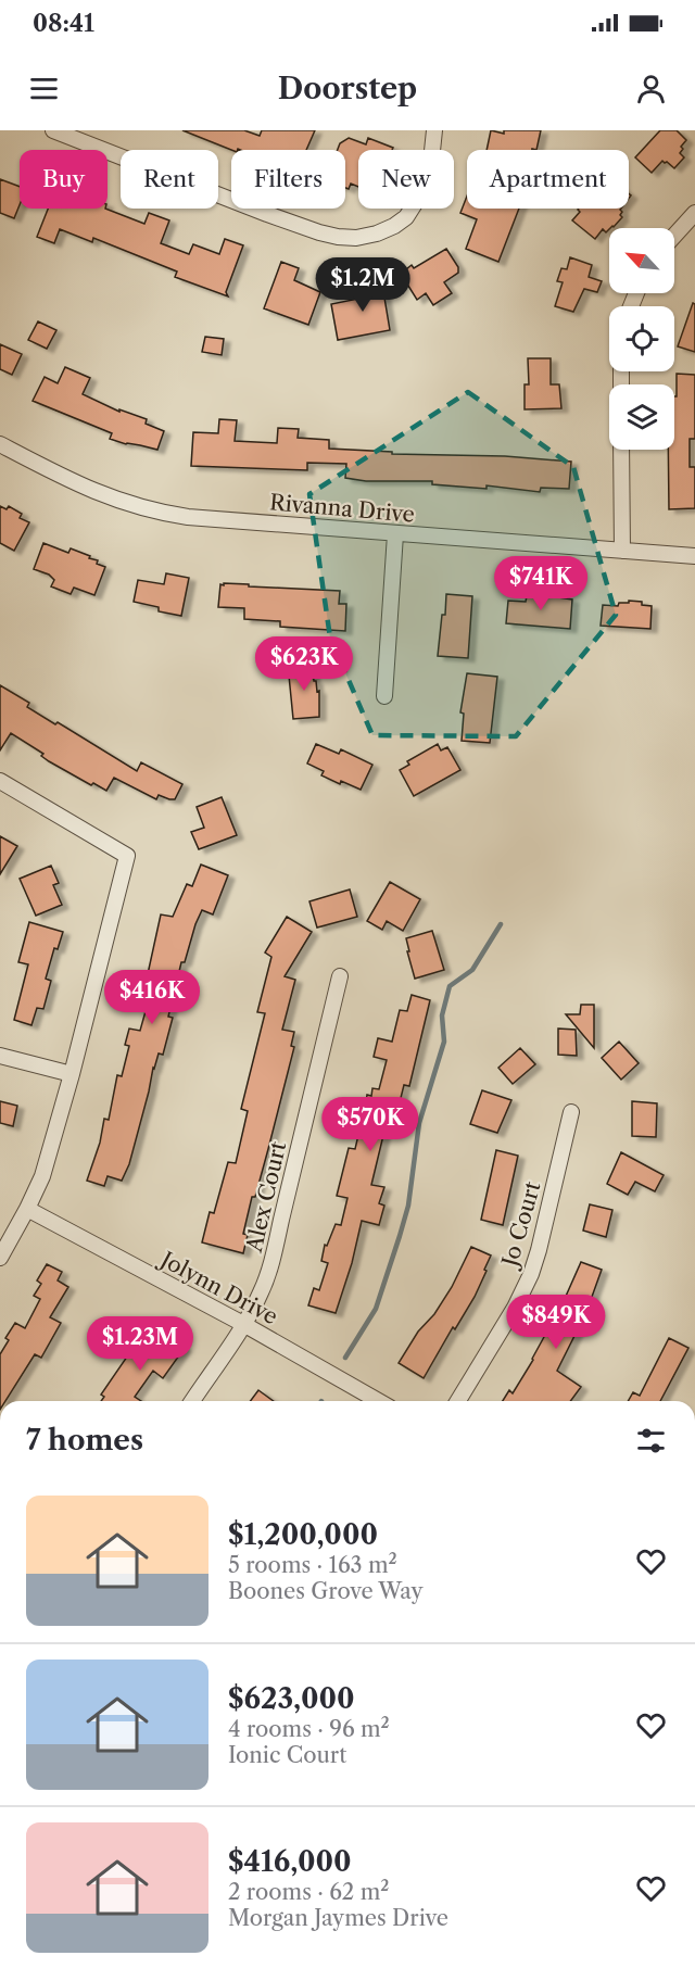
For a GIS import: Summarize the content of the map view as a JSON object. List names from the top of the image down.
{
  "streets": {
    "street": [
      "Rivanna Drive",
      "Alex Court",
      "Jo Court",
      "Jolynn Drive"
    ]
  },
  "crossings": [
    ["Alex Court", "Jolynn Drive"]
  ],
  "north": "top left",
  "page": {
    "status": "08:41",
    "header": "Doorstep",
    "chip": [
      "Buy",
      "Rent",
      "Filters",
      "New",
      "Apartment"
    ],
    "price": [
      "$1.2M",
      "$741K",
      "$623K",
      "$416K",
      "$570K",
      "$849K",
      "$1.23M"
    ],
    "heading": "7 homes",
    "list": [
      {
        "name": "$1,200,000",
        "note": "5 rooms · 163 m² · Boones Grove Way"
      },
      {
        "name": "$623,000",
        "note": "4 rooms · 96 m² · Ionic Court"
      },
      {
        "name": "$416,000",
        "note": "2 rooms · 62 m² · Morgan Jaymes Drive"
      }
    ]
  }
}
